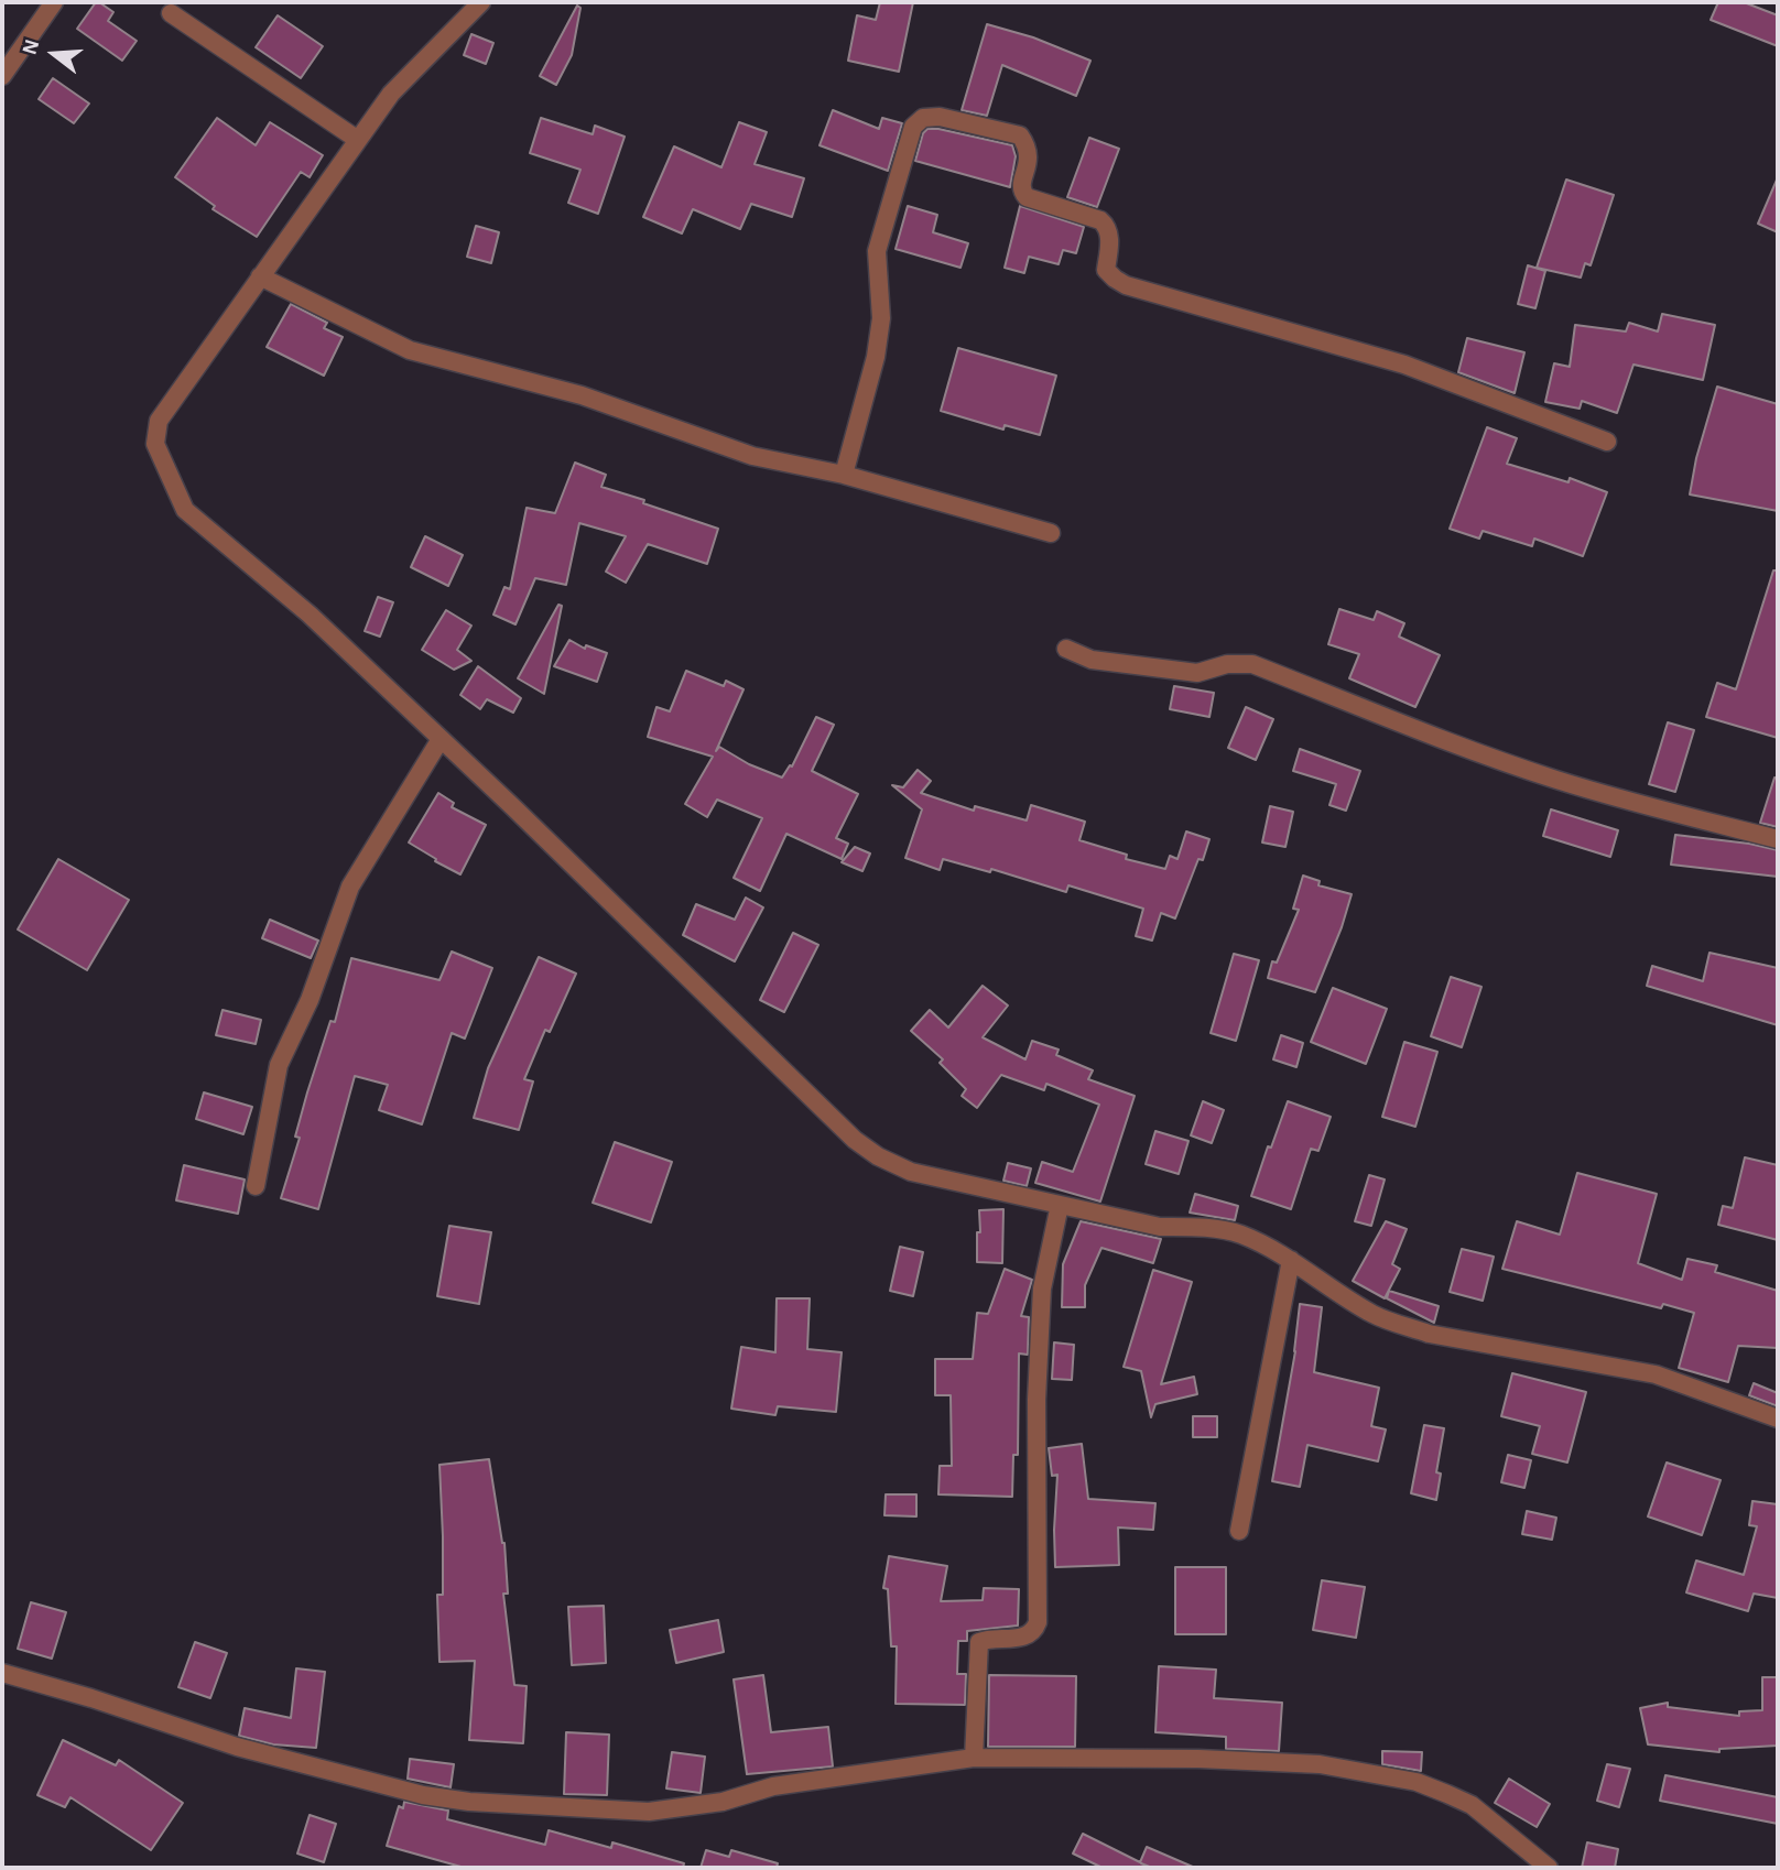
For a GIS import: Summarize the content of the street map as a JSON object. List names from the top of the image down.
{
  "north": "left"
}
